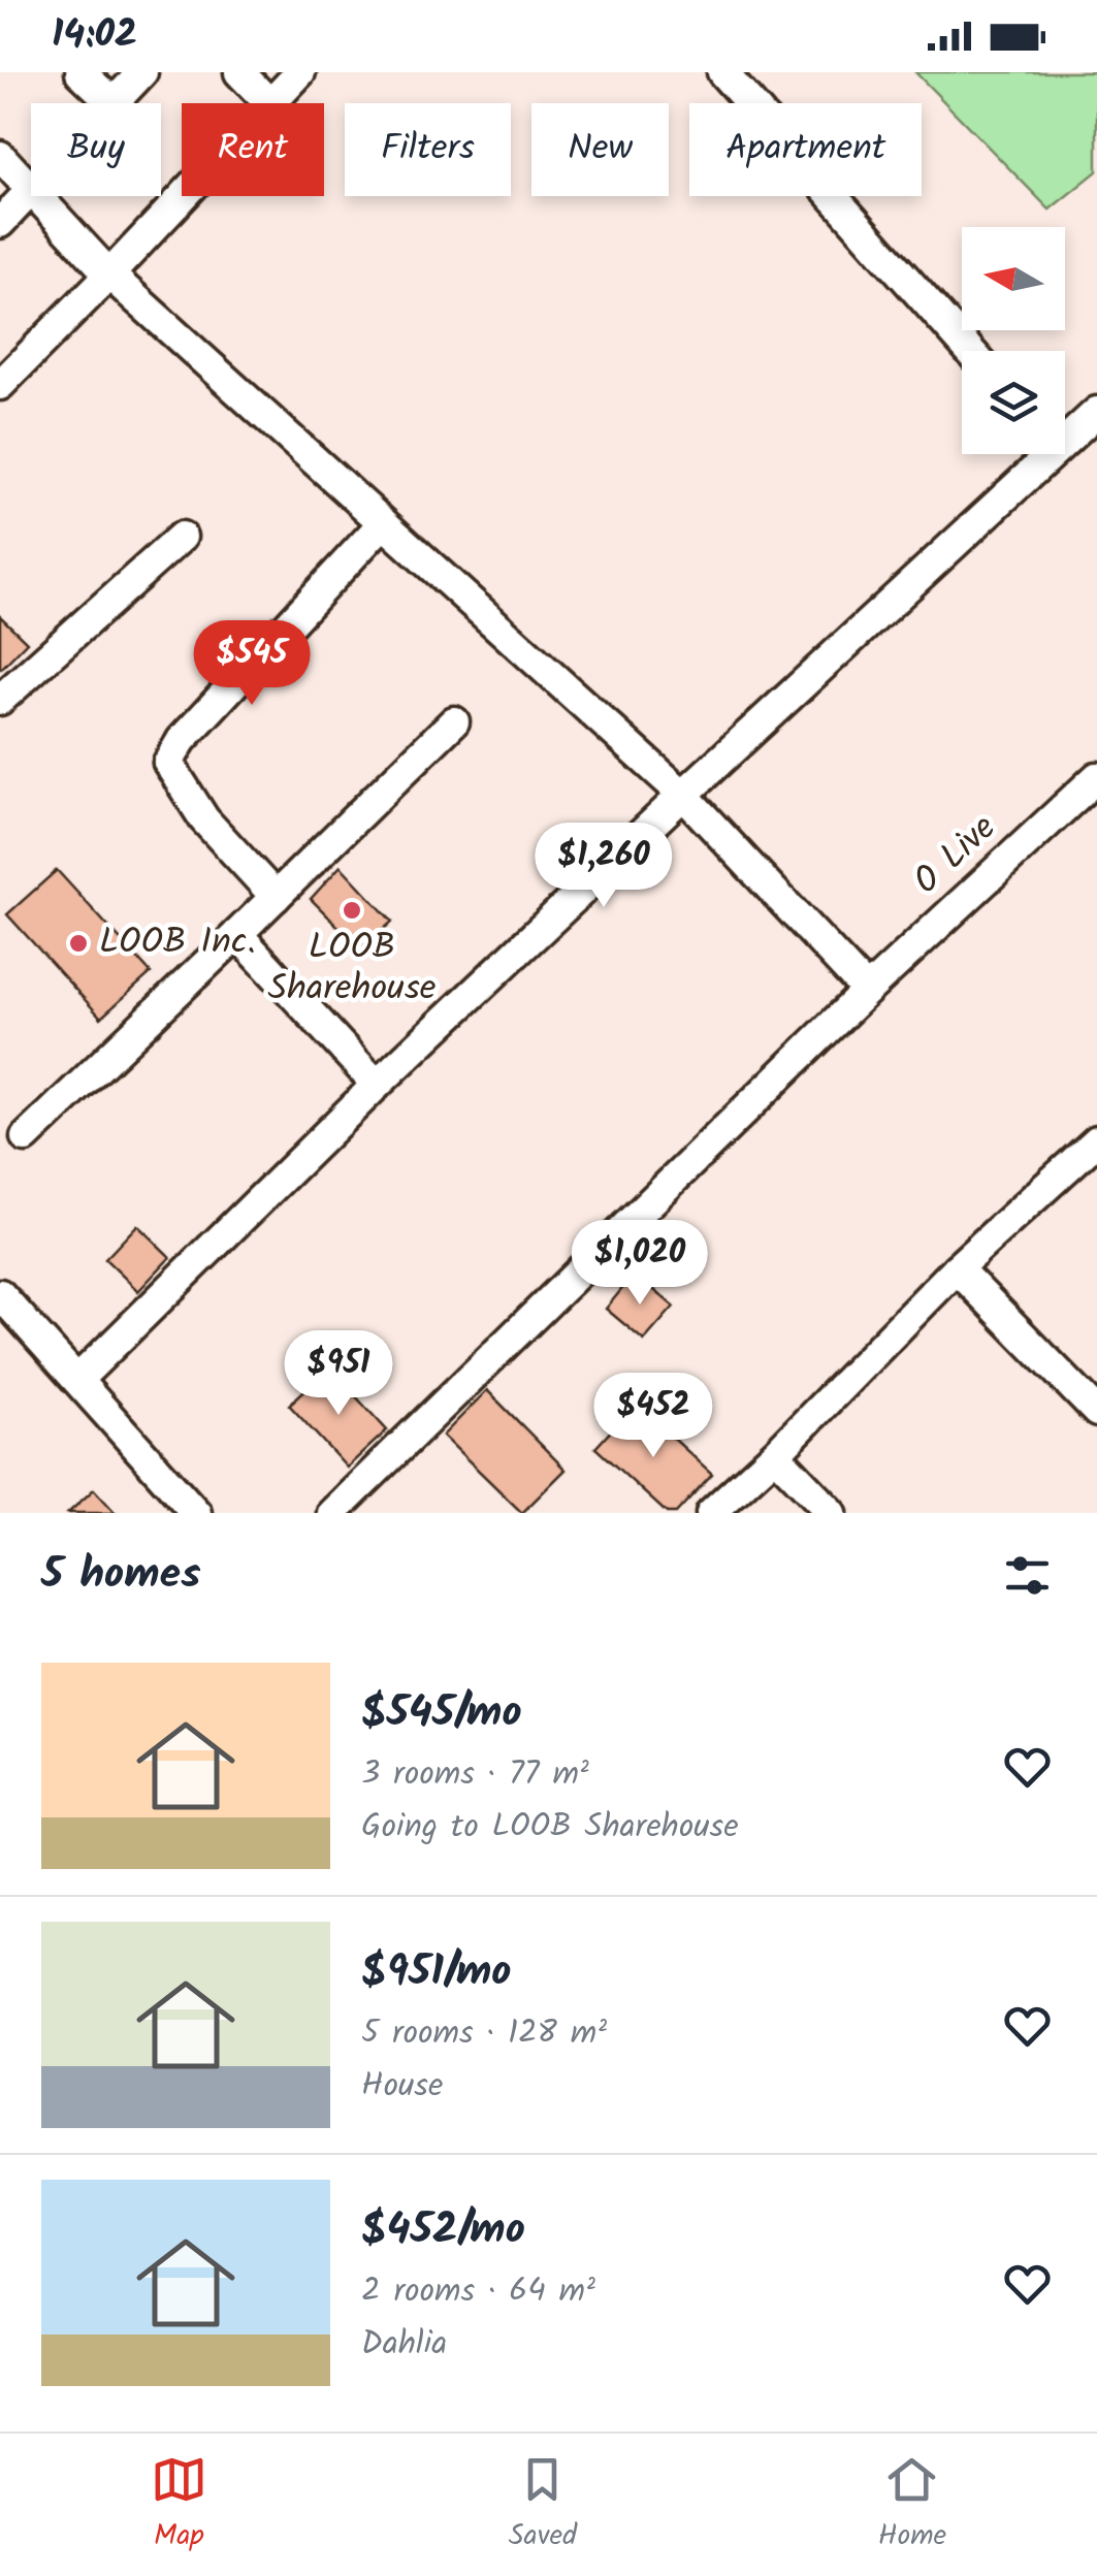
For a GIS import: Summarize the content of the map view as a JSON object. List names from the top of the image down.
{
  "streets": {
    "street": ["O Live"]
  },
  "places": ["LOOB Sharehouse", "LOOB Inc."],
  "north": "left",
  "page": {
    "status": "14:02",
    "chip": [
      "Buy",
      "Rent",
      "Filters",
      "New",
      "Apartment"
    ],
    "price": [
      "$545",
      "$1,260",
      "$1,020",
      "$951",
      "$452"
    ],
    "heading": "5 homes",
    "list": [
      {
        "name": "$545/mo",
        "note": "3 rooms · 77 m² · Going to LOOB Sharehouse"
      },
      {
        "name": "$951/mo",
        "note": "5 rooms · 128 m² · House"
      },
      {
        "name": "$452/mo",
        "note": "2 rooms · 64 m² · Dahlia"
      }
    ],
    "tabs": ["Map", "Saved", "Home"]
  }
}
